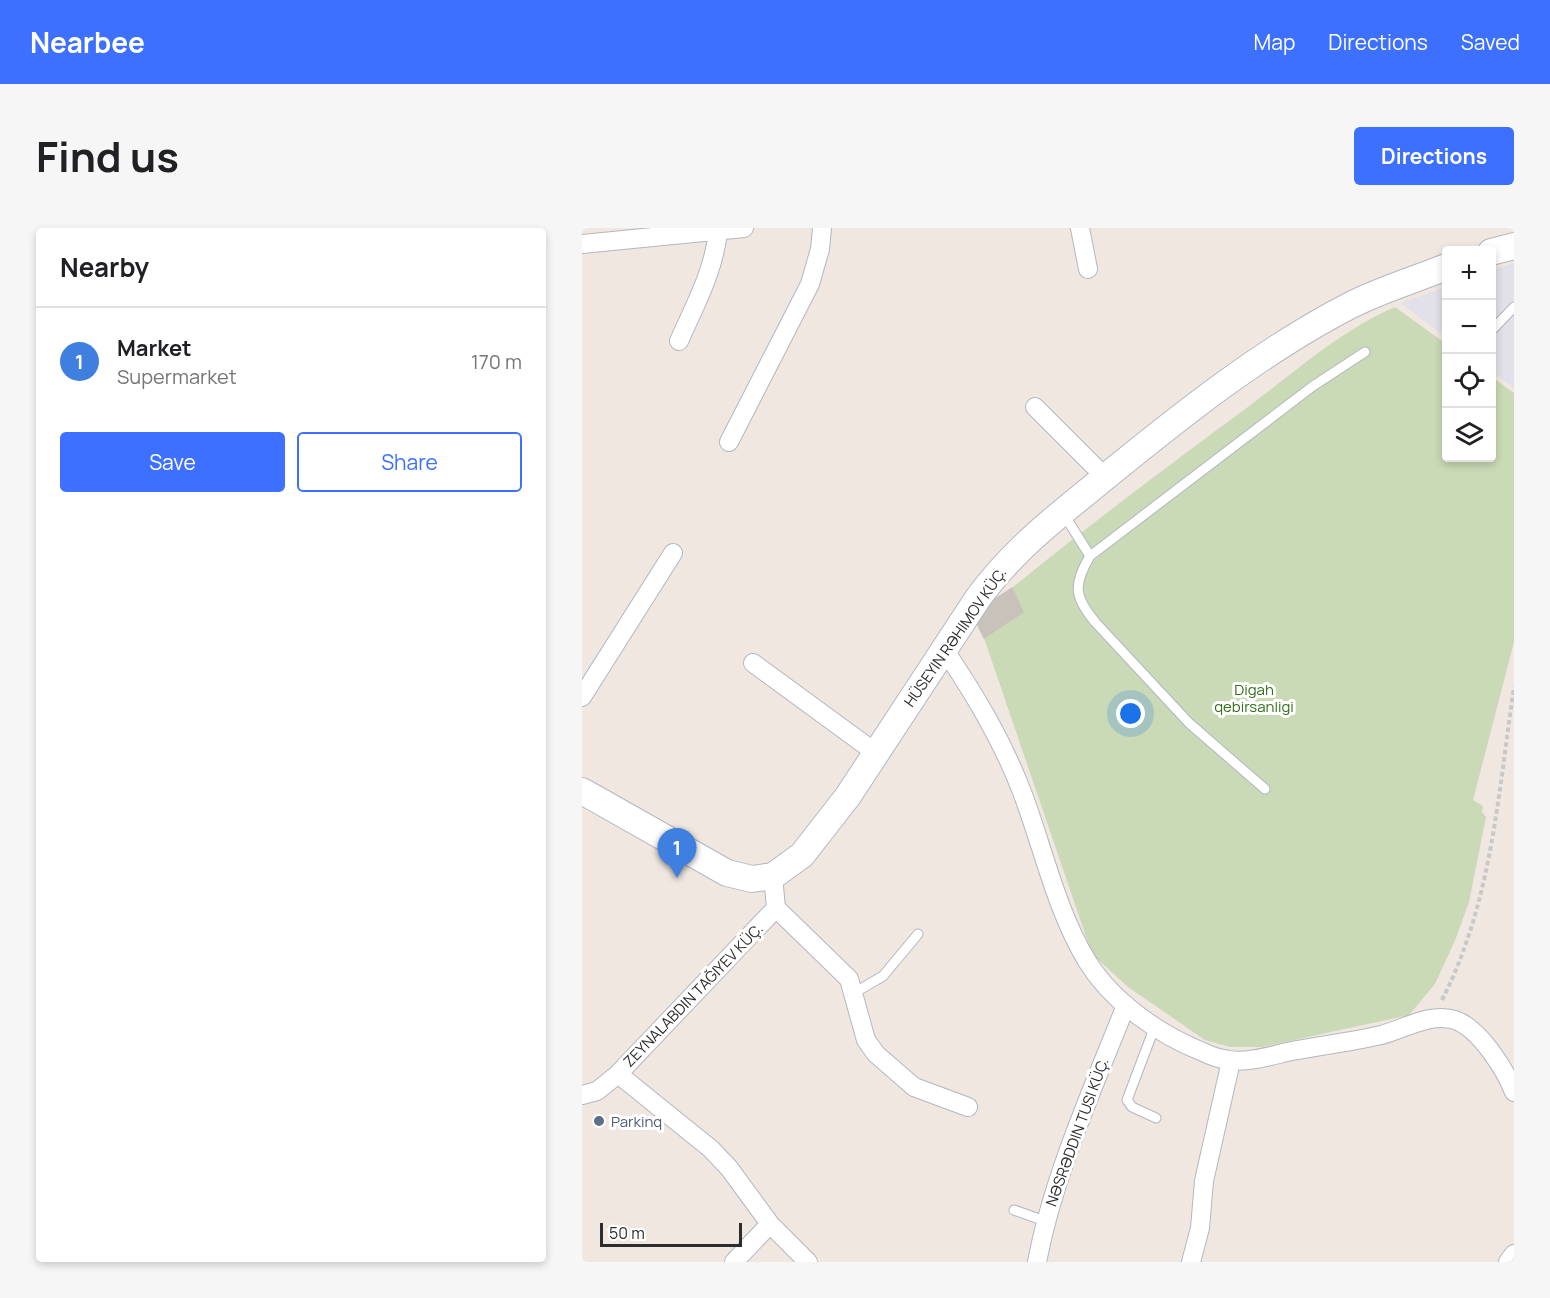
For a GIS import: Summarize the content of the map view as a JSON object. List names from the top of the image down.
{
  "streets": {
    "main road": ["HÜSEYIN RƏHIMOV KÜÇ."],
    "street": ["NƏSRƏDDIN TUSI KÜÇ."]
  },
  "parks": ["Digah qebirsanligi"],
  "places": ["Parkinq"],
  "scale_bar": "50 m",
  "page": {
    "header": "Nearbee",
    "nav": ["Map", "Directions", "Saved"],
    "title": "Find us",
    "buttons": [
      "Directions",
      ["Save", "Share"]
    ],
    "heading": "Nearby",
    "map_buttons": ["+", "−"],
    "list": [
      {
        "mark": "1",
        "name": "Market",
        "note": "Supermarket",
        "value": "170 m"
      }
    ],
    "pins": "1",
    "scale": "50 m"
  }
}
